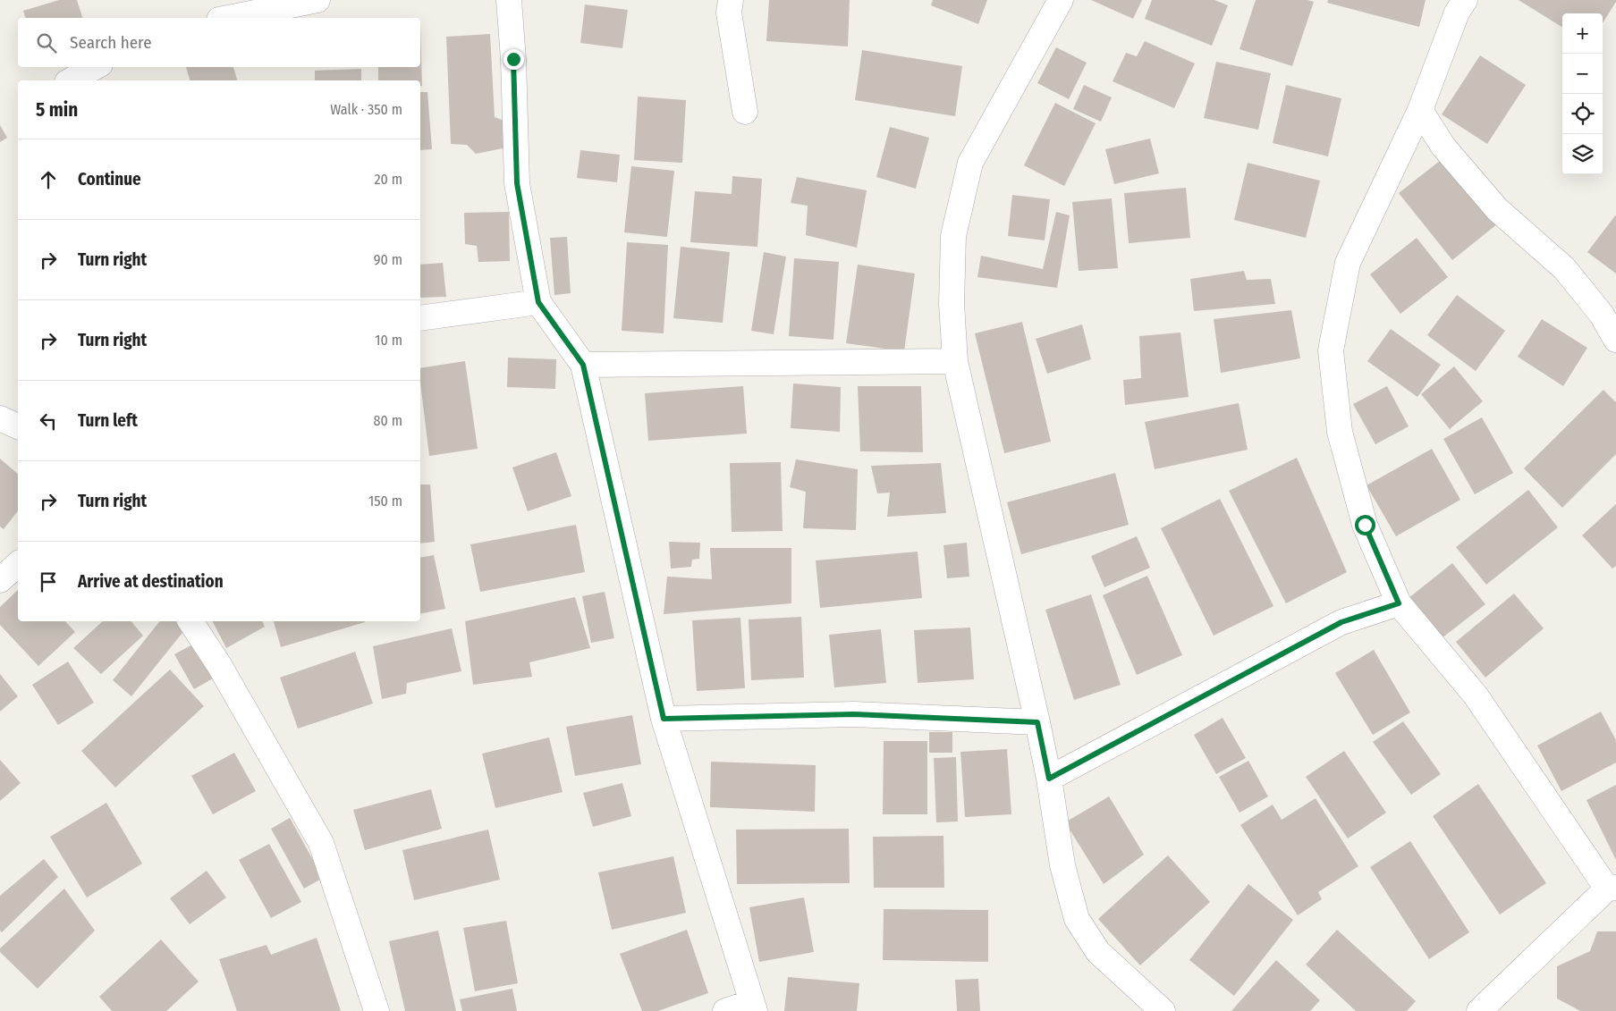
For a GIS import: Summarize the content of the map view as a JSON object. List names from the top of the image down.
{
  "page": {
    "map_buttons": ["+", "−"],
    "search": "Search here",
    "heading": ["5 min", "Walk · 350 m"],
    "list": [
      ["Continue", "20 m"],
      ["Turn right", "90 m"],
      ["Turn right", "10 m"],
      ["Turn left", "80 m"],
      ["Turn right", "150 m"],
      "Arrive at destination"
    ]
  }
}
